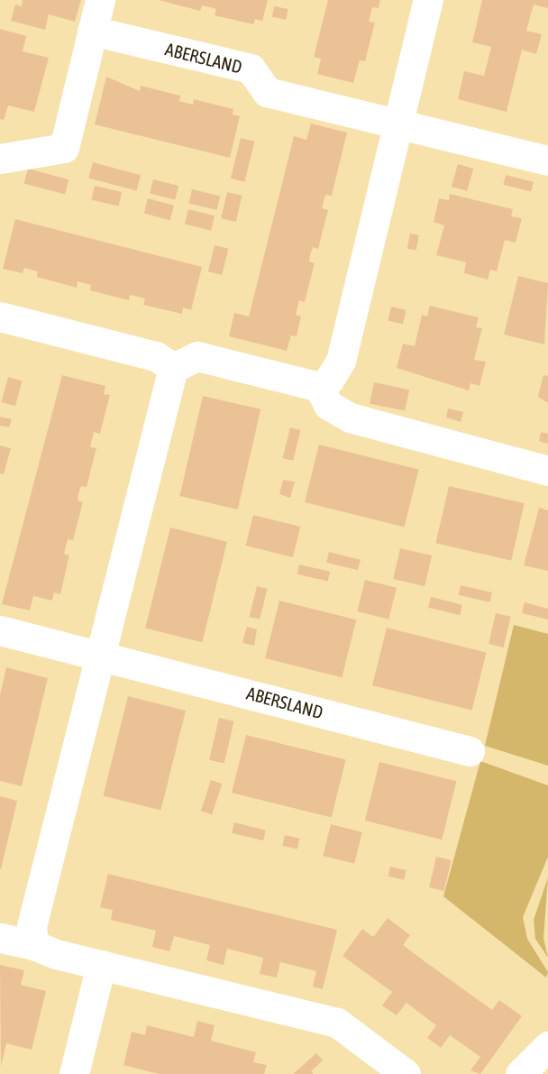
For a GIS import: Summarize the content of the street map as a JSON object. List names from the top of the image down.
{
  "streets": {
    "street": ["ABERSLAND"]
  }
}
